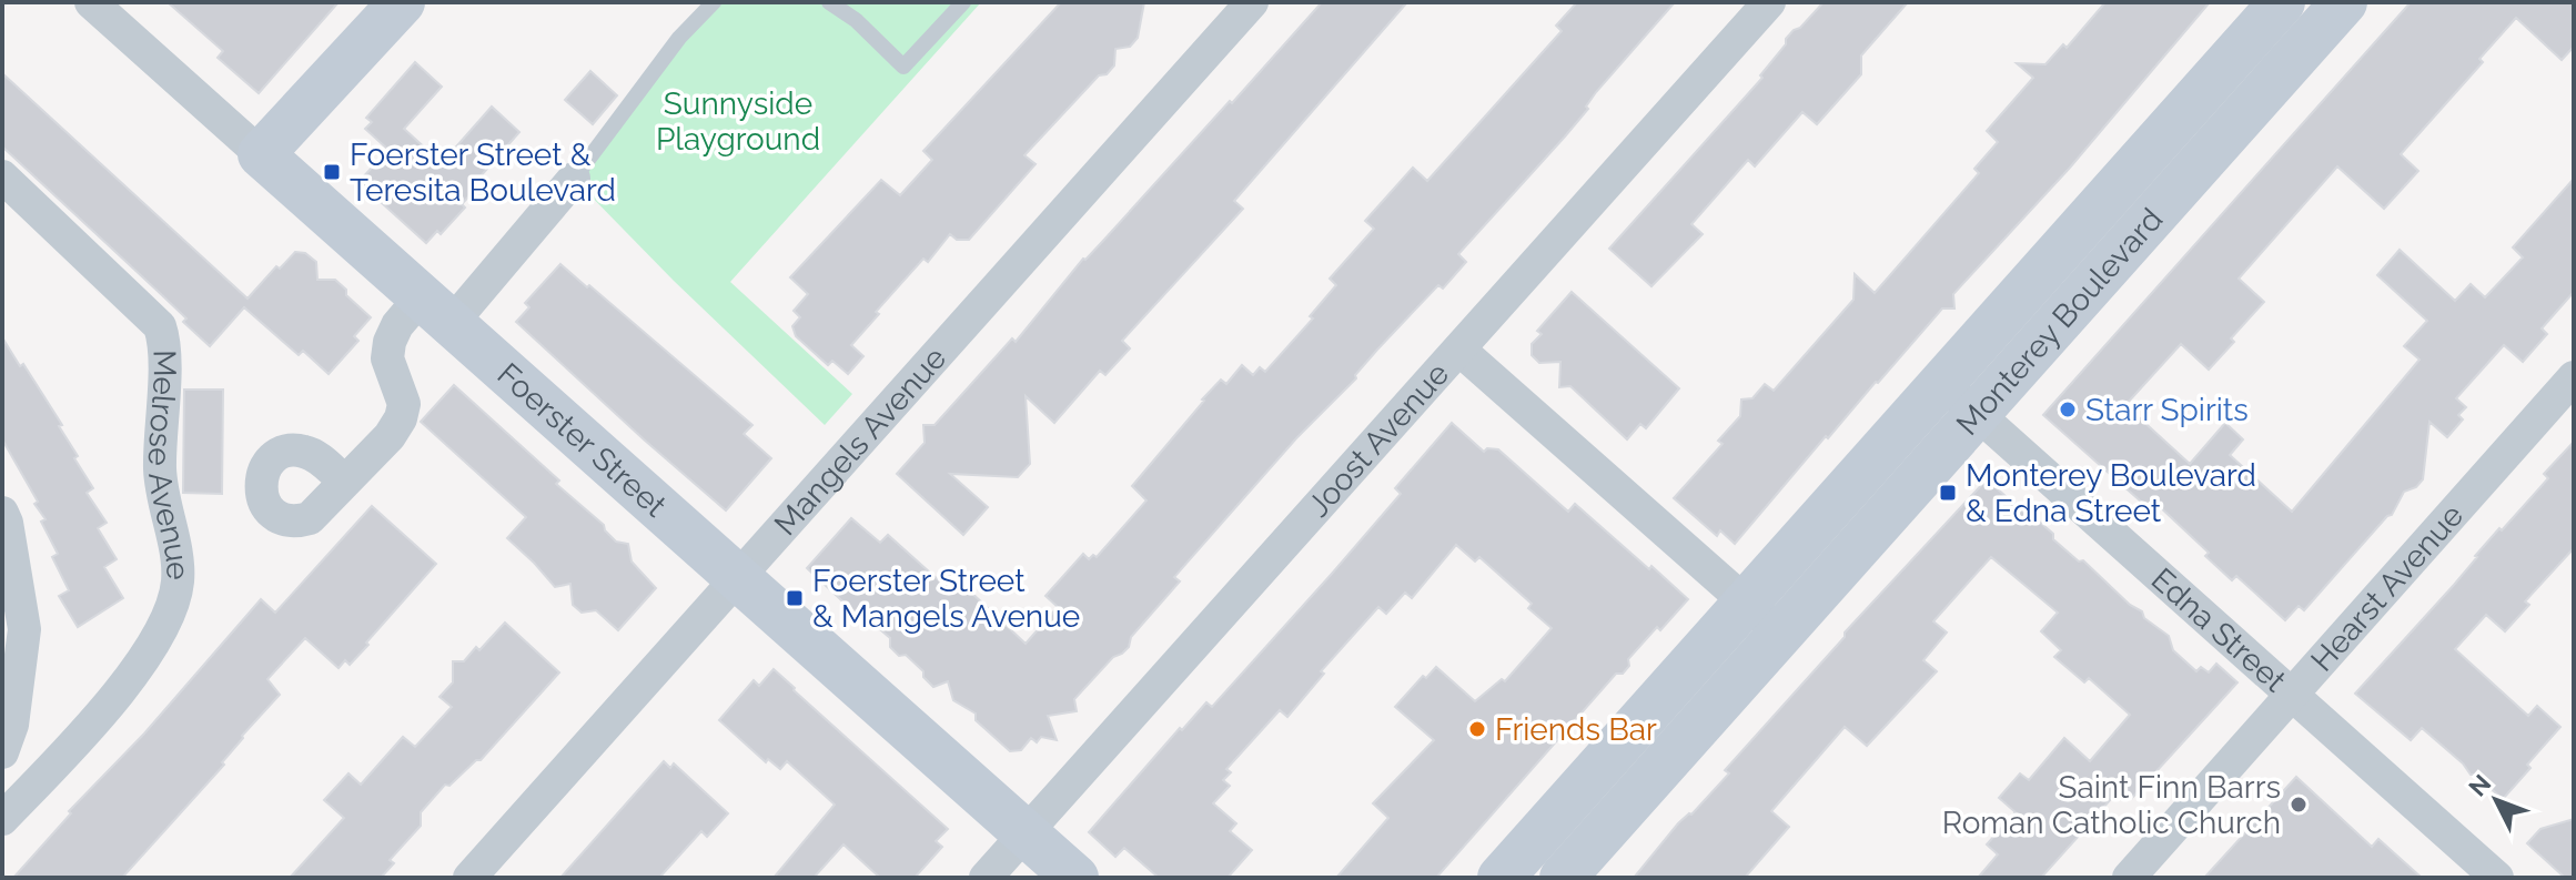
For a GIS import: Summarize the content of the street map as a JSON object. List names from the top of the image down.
{
  "streets": {
    "main road": ["Monterey Boulevard", "Foerster Street"],
    "street": [
      "Mangels Avenue",
      "Joost Avenue",
      "Melrose Avenue",
      "Hearst Avenue",
      "Edna Street"
    ]
  },
  "crossings": [
    ["Monterey Boulevard", "Edna Street"],
    ["Mangels Avenue", "Foerster Street"],
    ["Foerster Street", "Joost Avenue"],
    ["Hearst Avenue", "Edna Street"]
  ],
  "parks": ["Sunnyside Playground"],
  "places": {
    "transit": ["Foerster Street & Teresita Boulevard", "Monterey Boulevard & Edna Street", "Foerster Street & Mangels Avenue"],
    "other": ["Starr Spirits", "Friends Bar", "Saint Finn Barrs Roman Catholic Church"]
  },
  "north": "top left"
}
